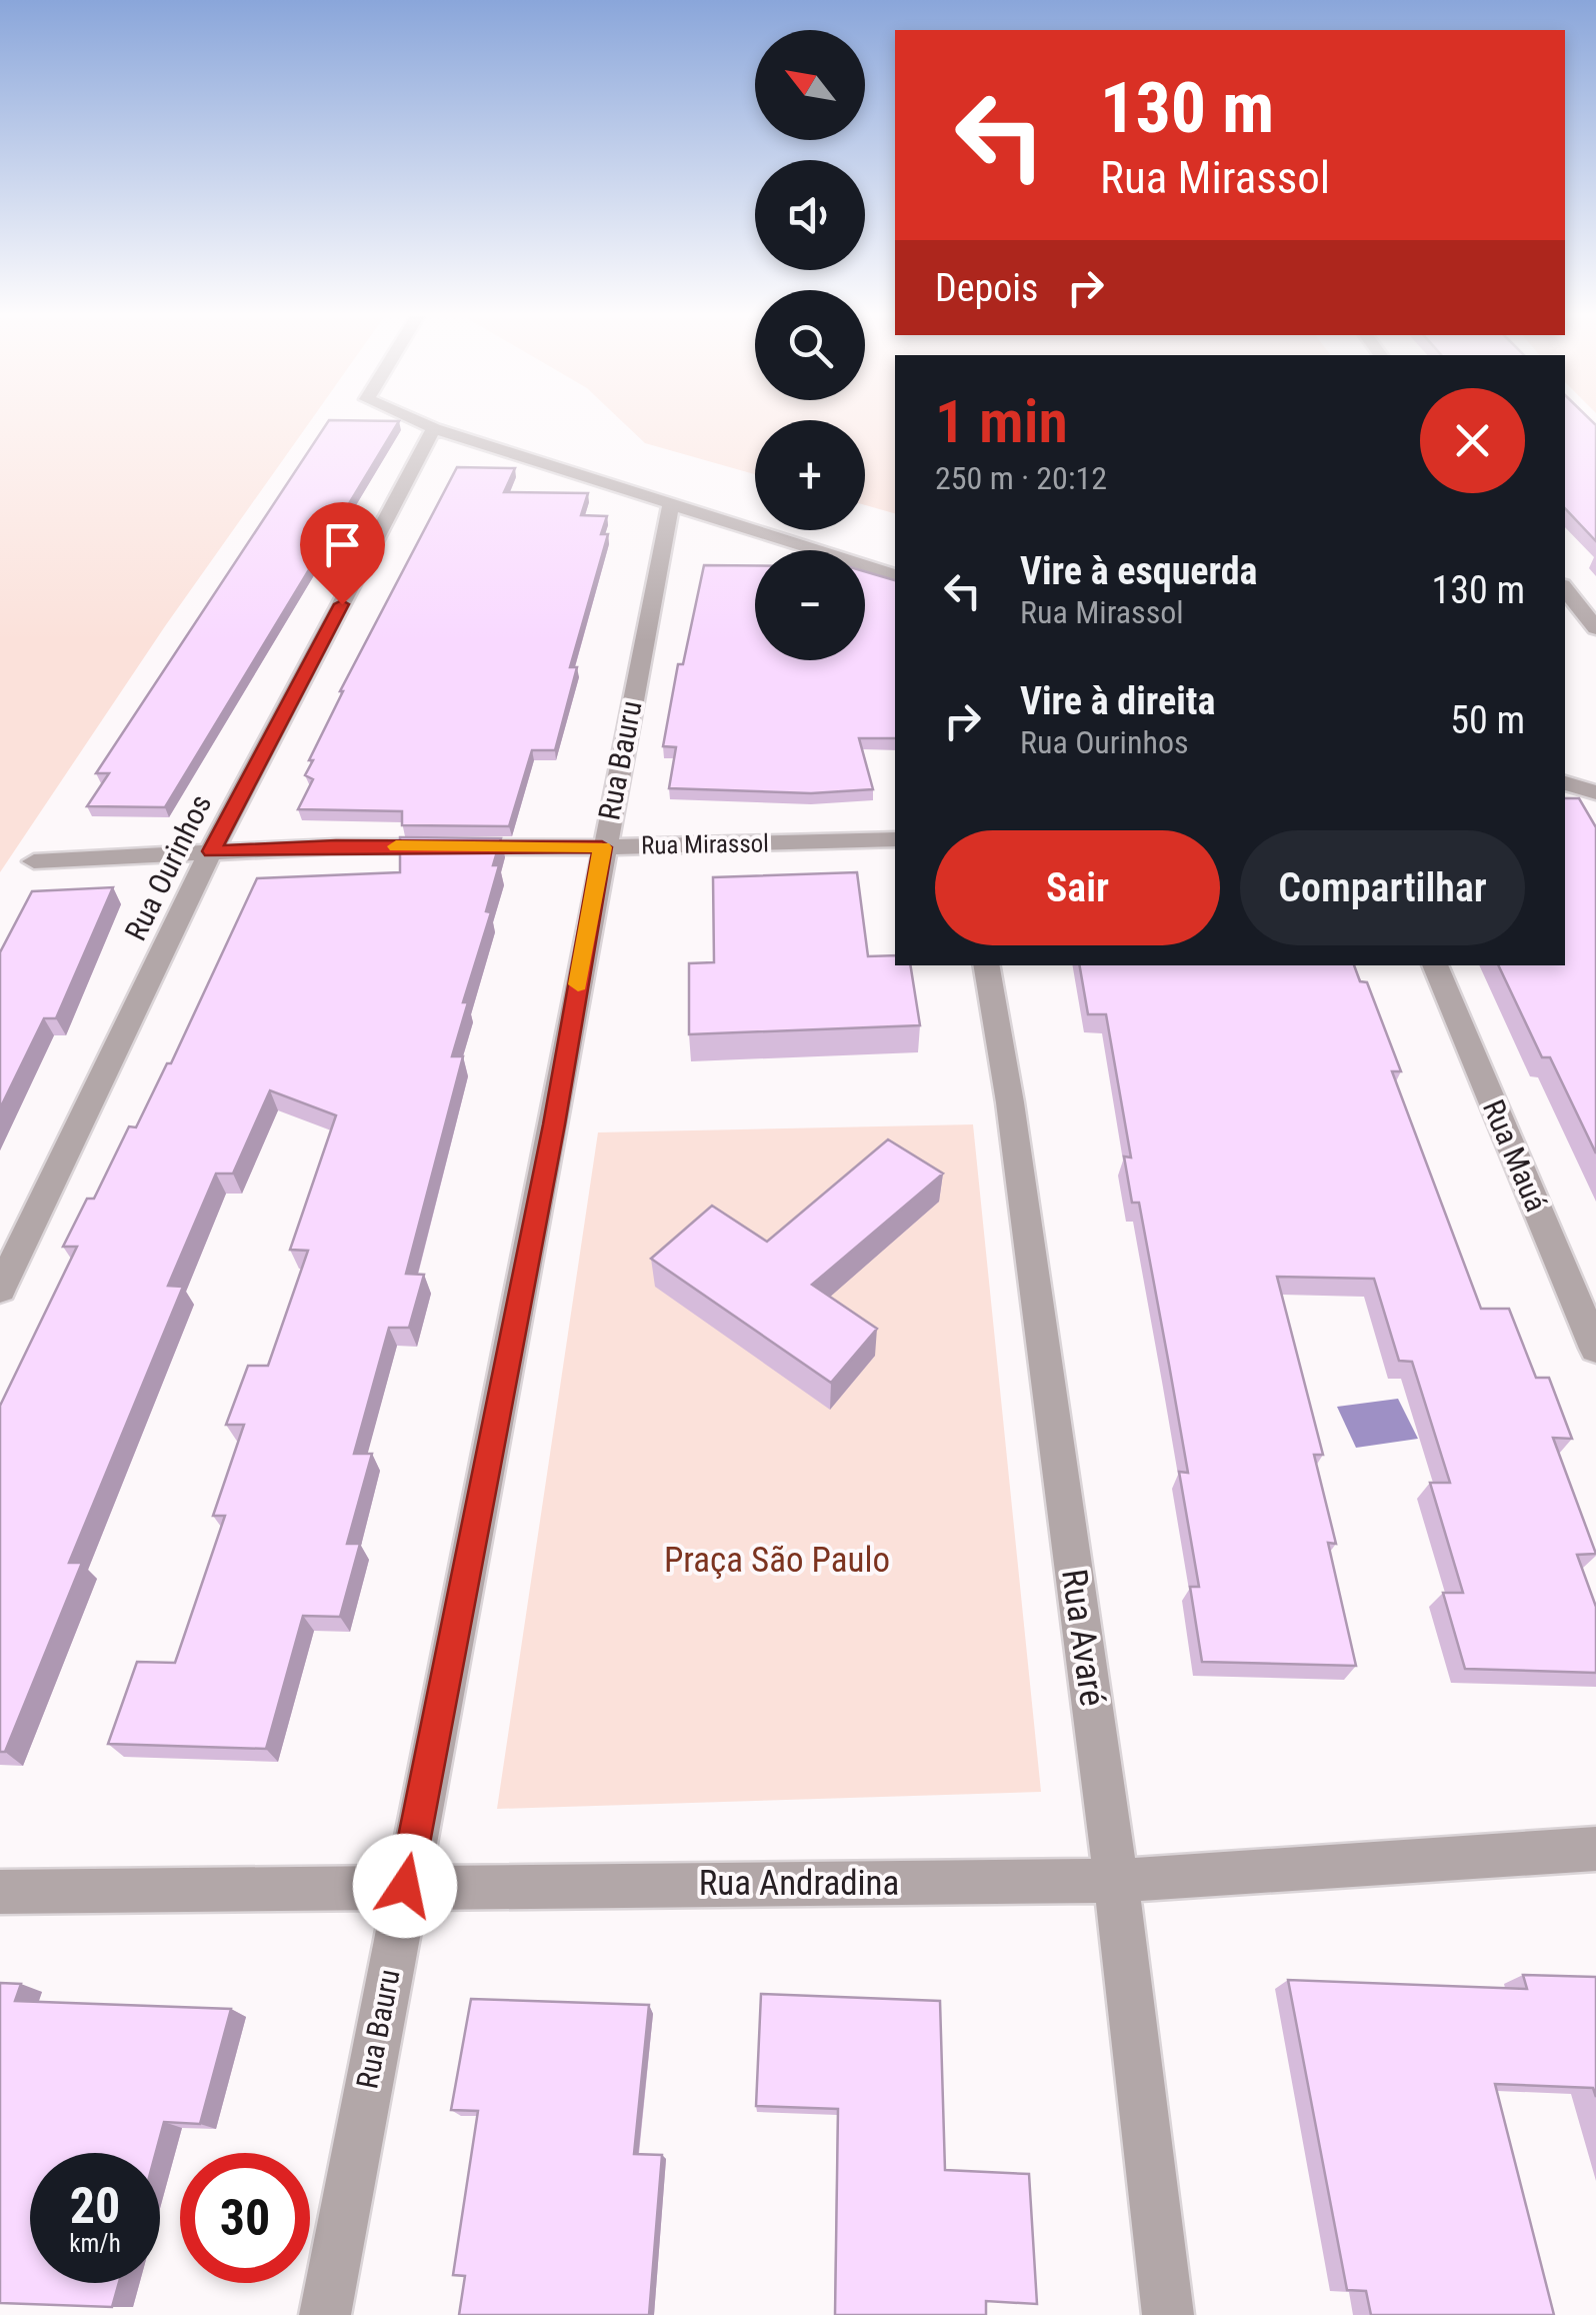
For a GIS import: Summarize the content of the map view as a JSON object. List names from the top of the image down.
{
  "streets": {
    "street": [
      "Rua Bauru",
      "Rua Mirassol",
      "Rua Ourinhos",
      "Rua Mauá",
      "Rua Avaré",
      "Rua Andradina"
    ]
  },
  "crossings": [
    ["Rua Bauru", "Rua Mirassol"],
    ["Rua Bauru", "Rua Andradina"],
    ["Rua Mirassol", "Rua Ourinhos"],
    ["Rua Avaré", "Rua Andradina"]
  ],
  "parks": ["Praça São Paulo"],
  "north": "top left",
  "page": {
    "map_buttons": ["+", "−"],
    "turn": ["130 m", "Rua Mirassol"],
    "then": "Depois",
    "heading": ["1 min", "250 m · 20:12"],
    "list": [
      {
        "name": "Vire à esquerda",
        "note": "Rua Mirassol",
        "value": "130 m"
      },
      {
        "name": "Vire à direita",
        "note": "Rua Ourinhos",
        "value": "50 m"
      }
    ],
    "buttons": ["Sair", "Compartilhar"],
    "speed": "20 km/h",
    "limit": "30"
  }
}
